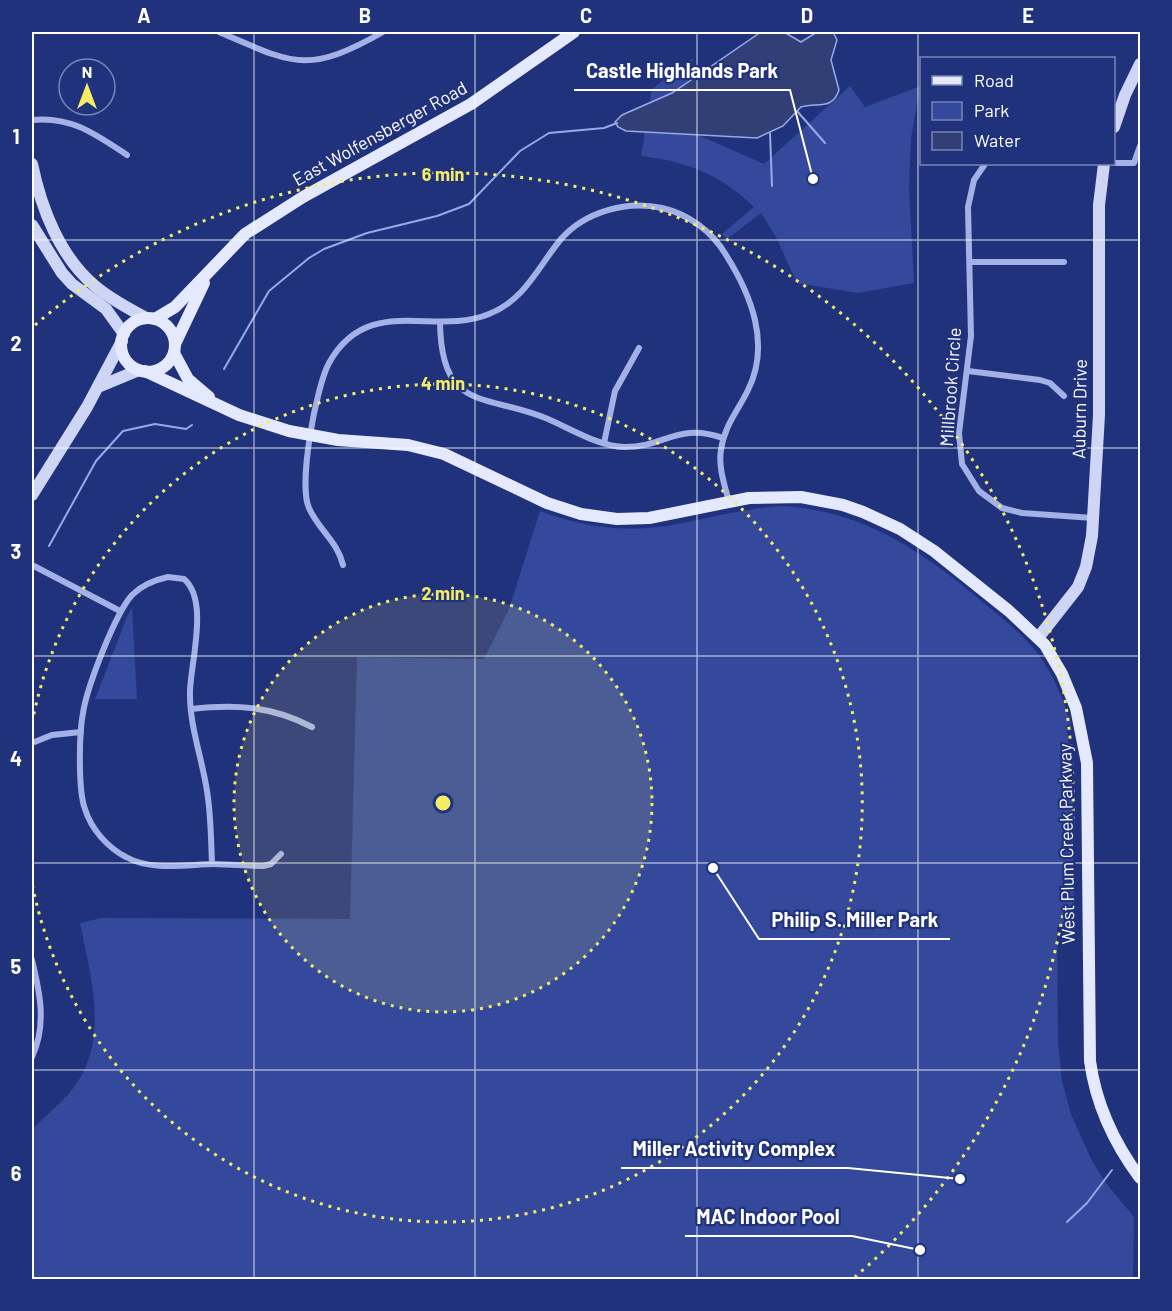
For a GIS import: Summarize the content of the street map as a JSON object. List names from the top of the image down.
{
  "streets": {
    "main road": ["East Wolfensberger Road", "Auburn Drive", "West Plum Creek Parkway"],
    "street": ["Millbrook Circle"]
  },
  "crossings": [
    ["East Wolfensberger Road", "West Plum Creek Parkway"],
    ["Millbrook Circle", "Auburn Drive"],
    ["Auburn Drive", "West Plum Creek Parkway"]
  ],
  "places": [
    "Castle Highlands Park",
    "Philip S. Miller Park",
    "Miller Activity Complex",
    "MAC Indoor Pool"
  ],
  "legend": ["Road", "Park", "Water"],
  "north": "top",
  "grid": {
    "columns": [
      "A",
      "B",
      "C",
      "D",
      "E"
    ],
    "rows": [
      "1",
      "2",
      "3",
      "4",
      "5",
      "6"
    ]
  },
  "rings": ["6 min", "4 min", "2 min"]
}
